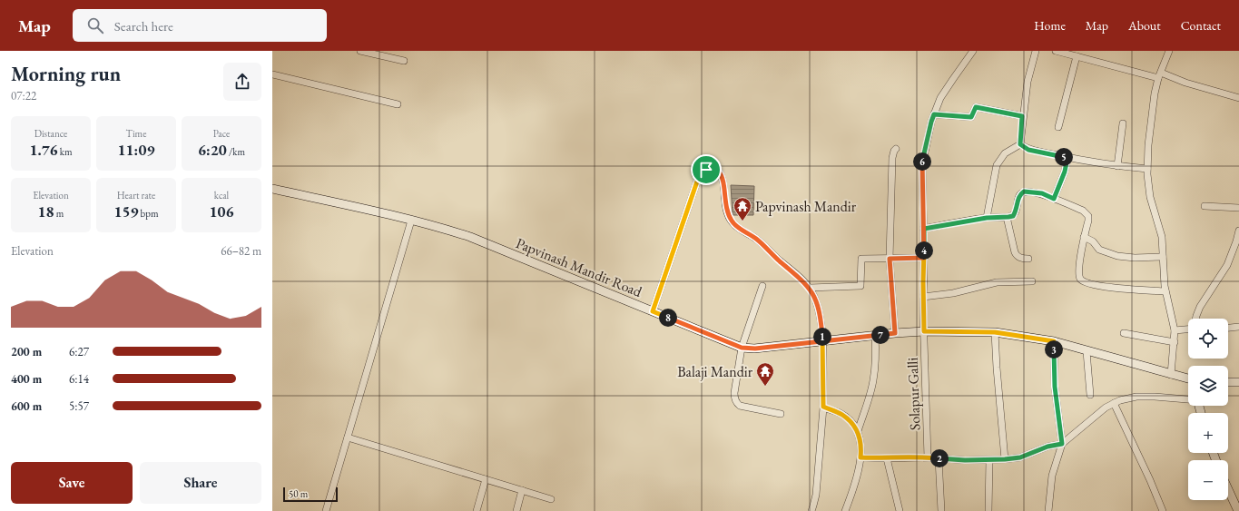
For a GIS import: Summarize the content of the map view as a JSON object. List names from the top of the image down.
{
  "streets": {
    "street": ["Papvinash Mandir Road", "Solapur Galli"]
  },
  "crossings": [
    ["Papvinash Mandir Road", "Solapur Galli"]
  ],
  "places": {
    "temple": ["Papvinash Mandir", "Balaji Mandir"]
  },
  "scale_bar": "50 m",
  "page": {
    "header": "Map",
    "search": "Search here",
    "nav": [
      "Home",
      "Map",
      "About",
      "Contact"
    ],
    "heading": ["Morning run", "07:22"],
    "stats": [
      ["Distance", "1.76 km"],
      ["Time", "11:09"],
      ["Pace", "6:20 /km"],
      ["Elevation", "18 m"],
      ["Heart rate", "159 bpm"],
      ["kcal", "106"]
    ],
    "pins": [
      "5",
      "6",
      "4",
      "8",
      "7",
      "1",
      "3",
      "2"
    ],
    "chart": ["Elevation", "66–82 m"],
    "map_buttons": ["+", "−"],
    "list": [
      {
        "name": "200 m",
        "note": "6:27"
      },
      {
        "name": "400 m",
        "note": "6:14"
      },
      {
        "name": "600 m",
        "note": "5:57"
      }
    ],
    "buttons": ["Save", "Share"],
    "scale": "50 m"
  }
}
